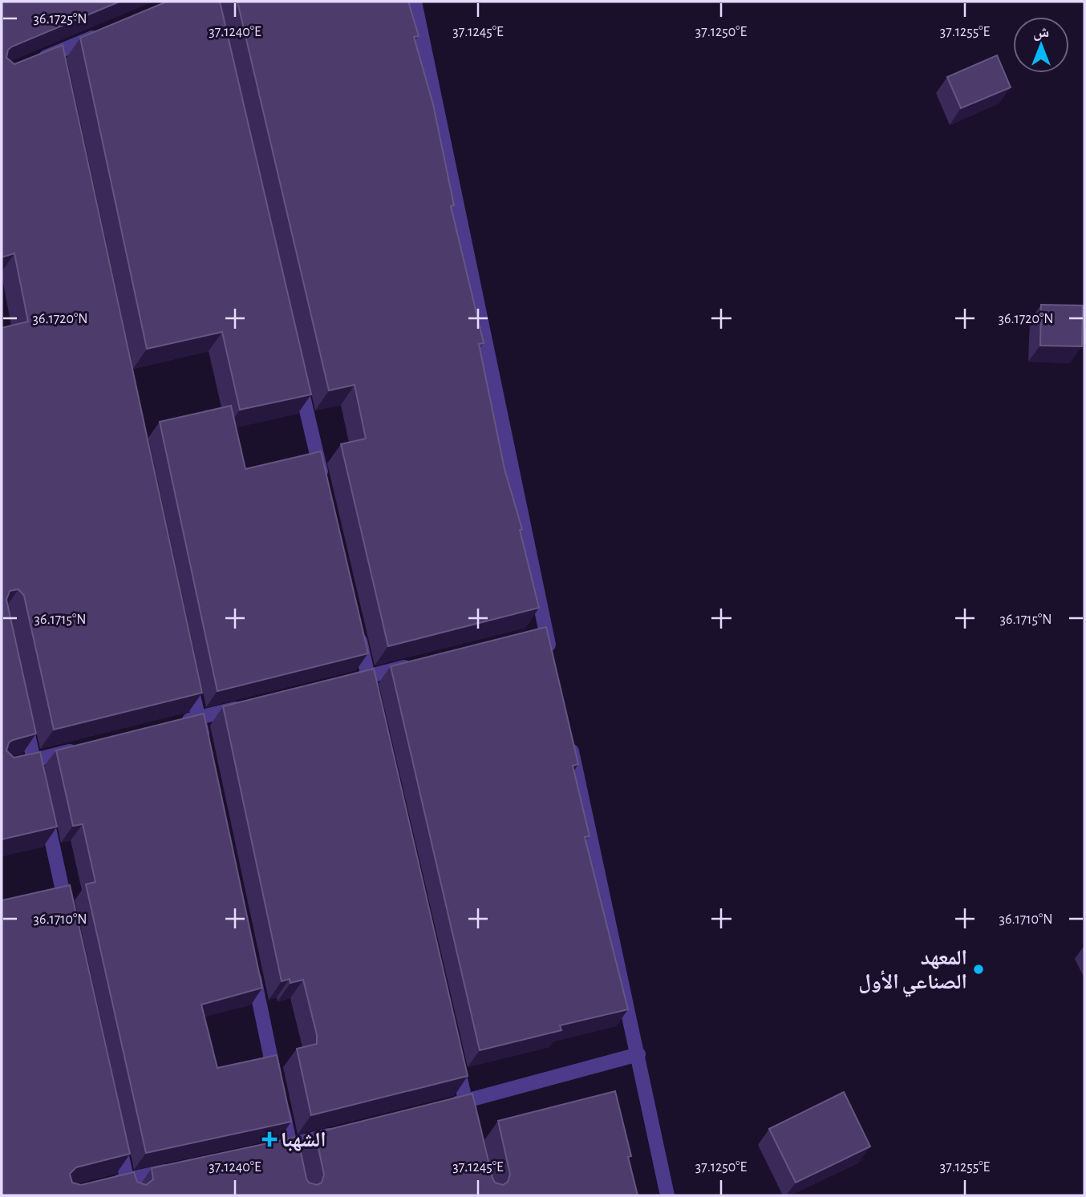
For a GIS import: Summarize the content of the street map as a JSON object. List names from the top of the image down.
{
  "places": {
    "other": ["المعهد الصناعي الأول"],
    "health": ["الشهبا"]
  },
  "north": "top",
  "coordinates": [
    "36.1725°N",
    "37.1240°E",
    "37.1245°E",
    "37.1250°E",
    "37.1255°E",
    "36.1720°N",
    "36.1715°N",
    "36.1710°N"
  ]
}
